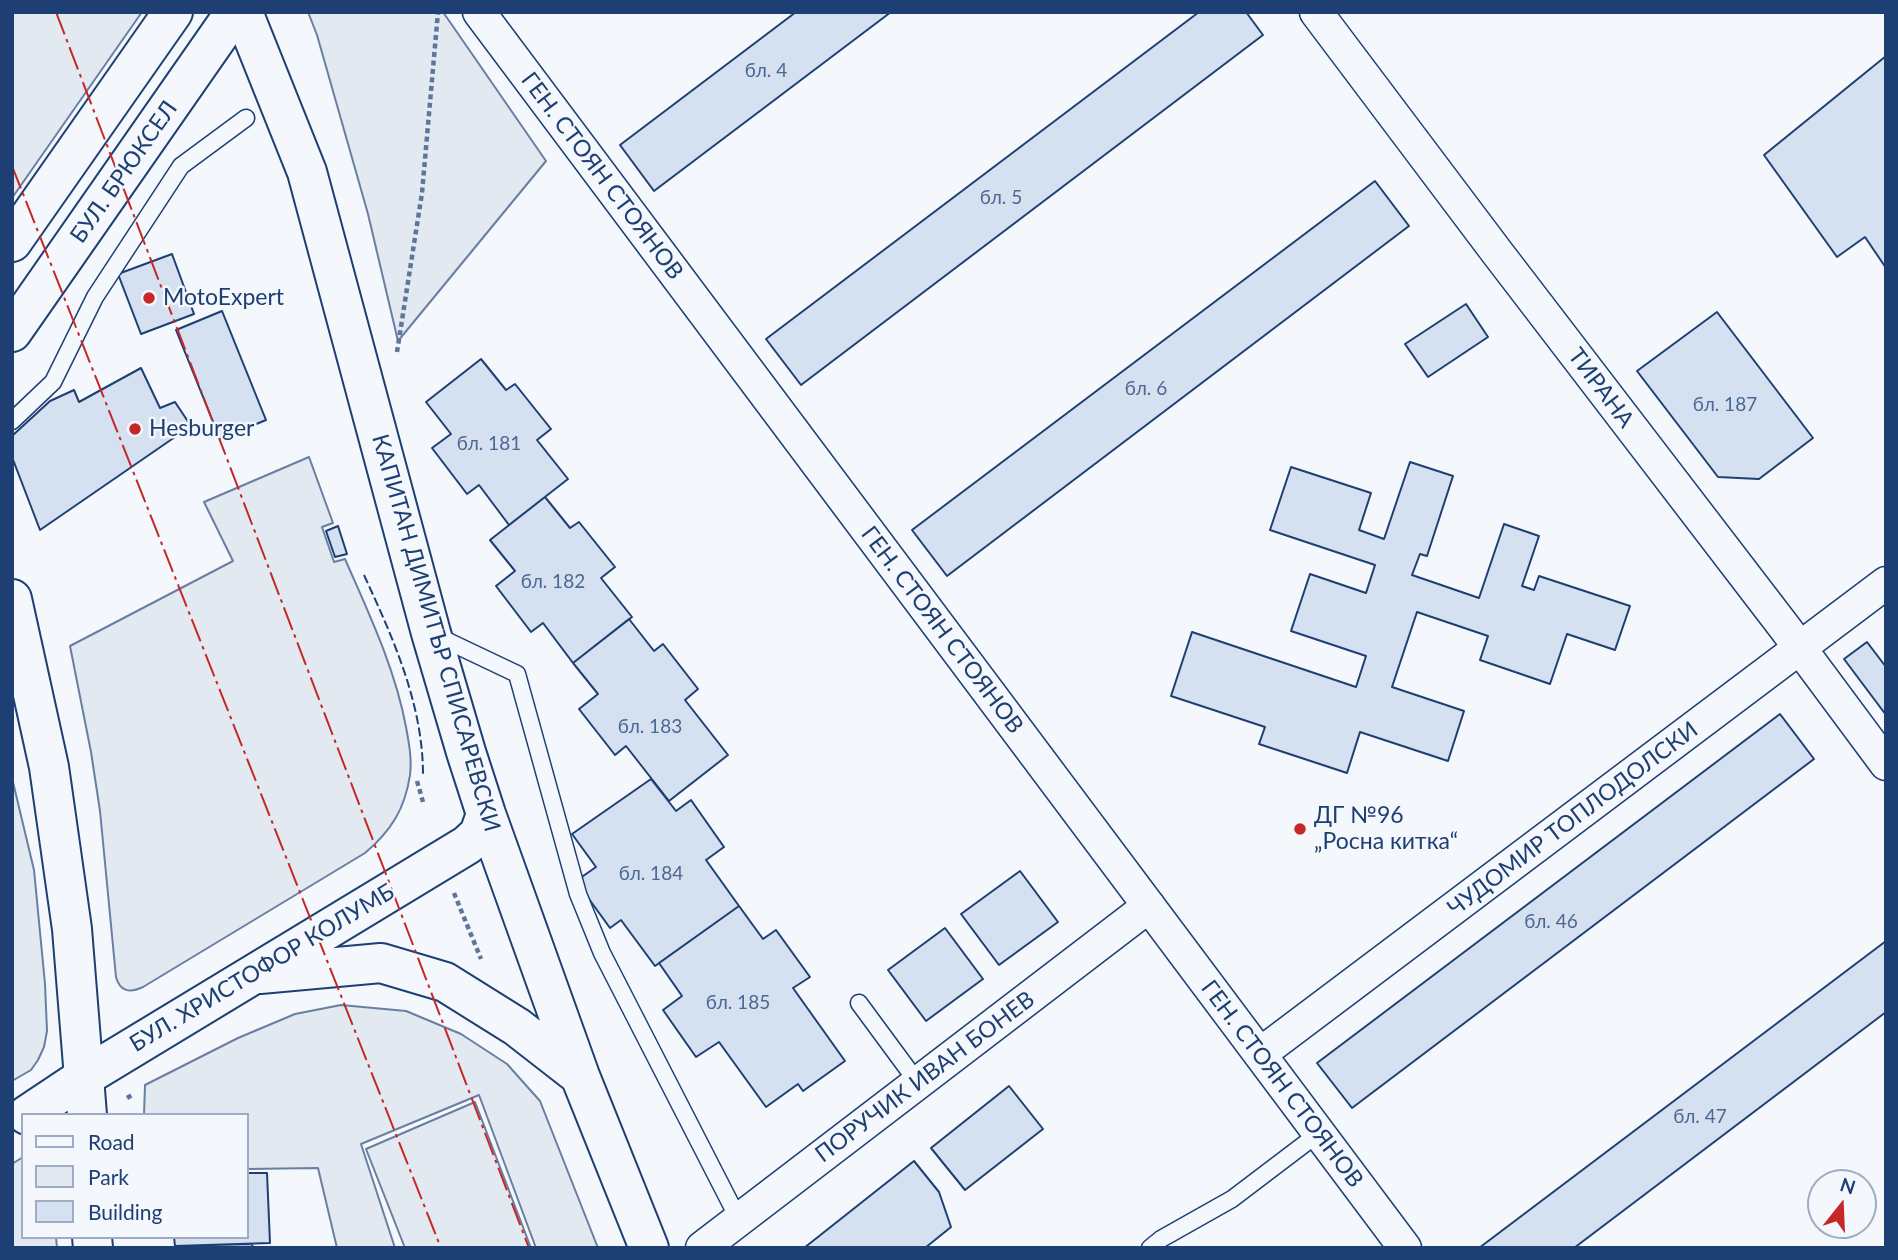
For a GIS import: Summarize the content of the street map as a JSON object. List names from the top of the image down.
{
  "streets": {
    "street": [
      "БУЛ. БРЮКСЕЛ",
      "ГЕН. СТОЯН СТОЯНОВ",
      "ТИРАНА",
      "КАПИТАН ДИМИТЪР СПИСАРЕВСКИ",
      "ЧУДОМИР ТОПЛОДОЛСКИ",
      "БУЛ. ХРИСТОФОР КОЛУМБ",
      "ПОРУЧИК ИВАН БОНЕВ"
    ]
  },
  "crossings": [
    ["ГЕН. СТОЯН СТОЯНОВ", "ЧУДОМИР ТОПЛОДОЛСКИ"],
    ["ГЕН. СТОЯН СТОЯНОВ", "ПОРУЧИК ИВАН БОНЕВ"],
    ["ТИРАНА", "ЧУДОМИР ТОПЛОДОЛСКИ"],
    ["КАПИТАН ДИМИТЪР СПИСАРЕВСКИ", "БУЛ. ХРИСТОФОР КОЛУМБ"]
  ],
  "places": ["MotoExpert", "Hesburger", "ДГ №96 „Росна китка“"],
  "house_numbers": [
    "бл. 4",
    "бл. 5",
    "бл. 6",
    "бл. 187",
    "бл. 181",
    "бл. 182",
    "бл. 183",
    "бл. 184",
    "бл. 46",
    "бл. 185",
    "бл. 47"
  ],
  "legend": ["Road", "Park", "Building"],
  "north": "top"
}
